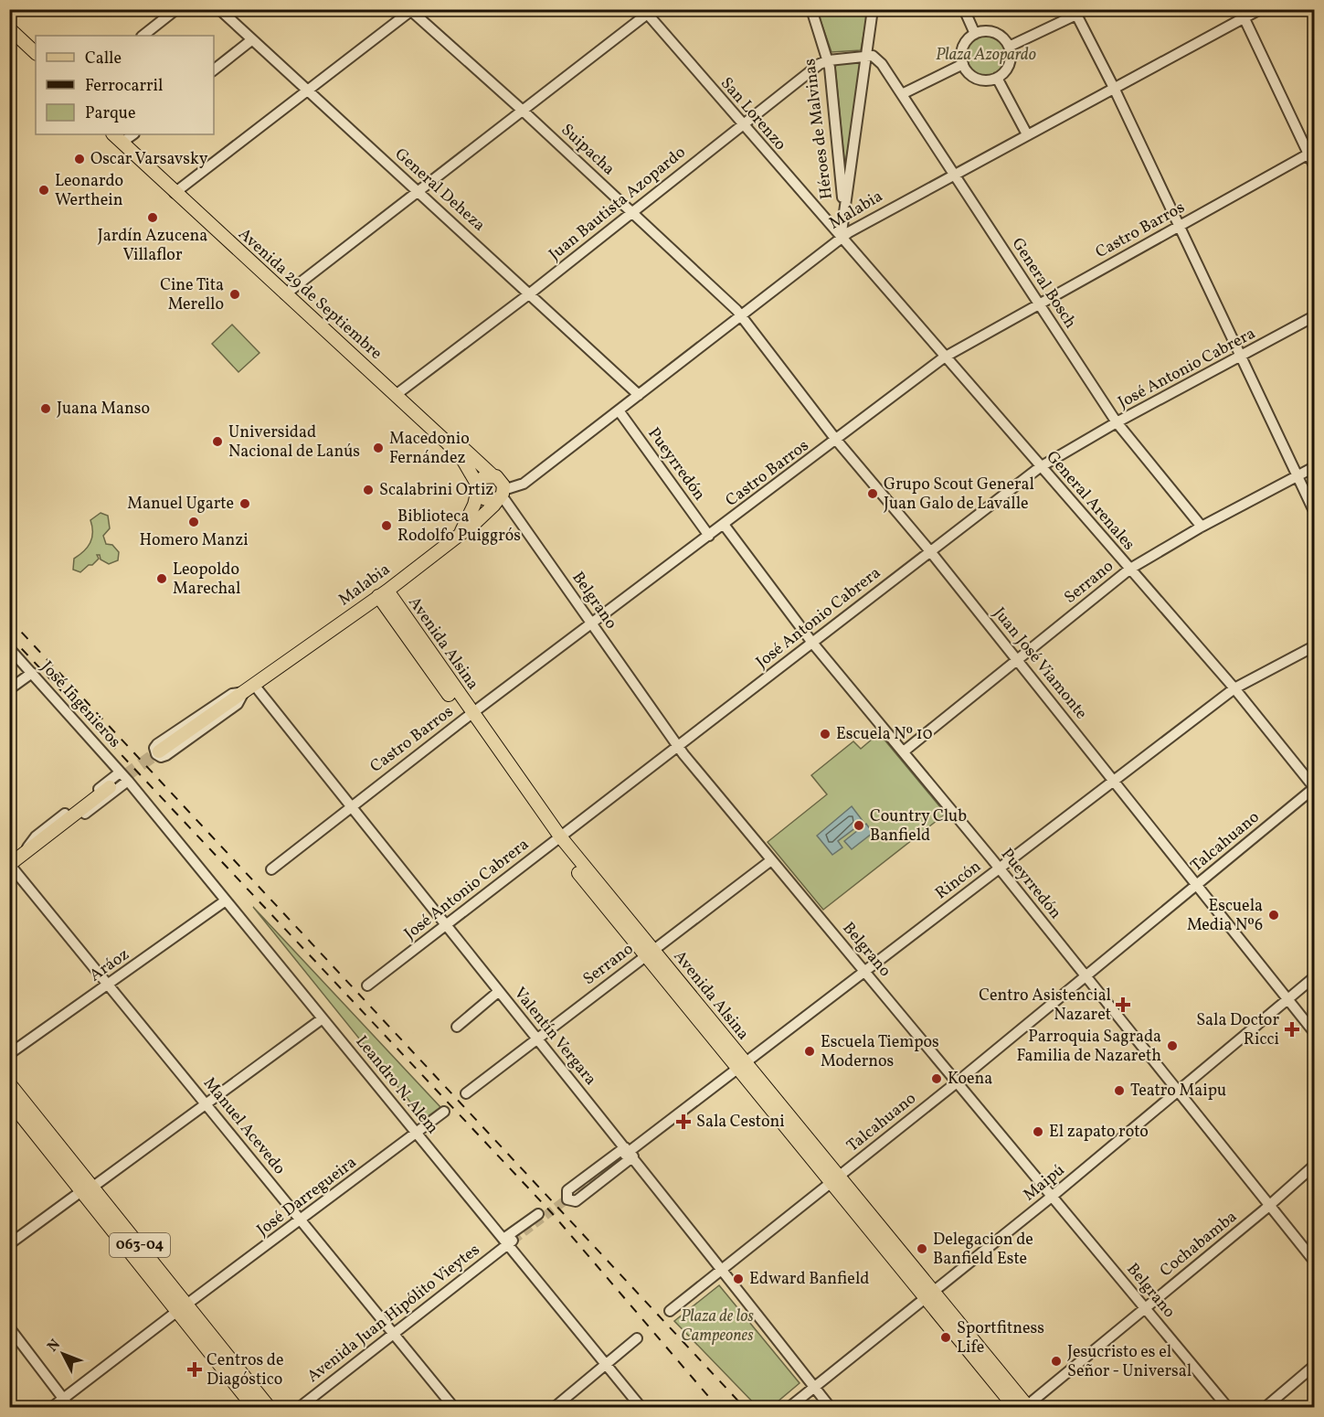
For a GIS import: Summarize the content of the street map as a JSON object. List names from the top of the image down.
{
  "streets": {
    "main road": [
      "Malabia",
      "Avenida 29 de Septiembre",
      "Avenida Alsina",
      "063-04"
    ],
    "street": [
      "San Lorenzo",
      "Héroes de Malvinas",
      "Suipacha",
      "General Deheza",
      "Juan Bautista Azopardo",
      "Castro Barros",
      "General Bosch",
      "José Antonio Cabrera",
      "Pueyrredón",
      "General Arenales",
      "Serrano",
      "Belgrano",
      "Juan José Viamonte",
      "José Ingenieros",
      "Talcahuano",
      "Rincón",
      "Aráoz",
      "Valentín Vergara",
      "Leandro N. Alem",
      "Manuel Acevedo",
      "Maipú",
      "José Darregueira",
      "Cochabamba",
      "Avenida Juan Hipólito Vieytes"
    ]
  },
  "crossings": [
    ["San Lorenzo", "Héroes de Malvinas"],
    ["San Lorenzo", "Juan Bautista Azopardo"],
    ["San Lorenzo", "Malabia"],
    ["San Lorenzo", "General Arenales"],
    ["Héroes de Malvinas", "Juan Bautista Azopardo"],
    ["Héroes de Malvinas", "Malabia"],
    ["Héroes de Malvinas", "General Bosch"],
    ["Héroes de Malvinas", "General Arenales"],
    ["Suipacha", "Juan Bautista Azopardo"],
    ["Suipacha", "Malabia"],
    ["Suipacha", "Juan José Viamonte"],
    ["General Deheza", "Juan Bautista Azopardo"],
    ["General Deheza", "Malabia"],
    ["Juan Bautista Azopardo", "General Bosch"],
    ["Juan Bautista Azopardo", "Avenida 29 de Septiembre"],
    ["Malabia", "General Bosch"],
    ["Malabia", "Avenida 29 de Septiembre"],
    ["Malabia", "Pueyrredón"],
    ["Malabia", "General Arenales"],
    ["Malabia", "Belgrano"],
    ["Malabia", "Avenida Alsina"],
    ["Malabia", "Juan José Viamonte"],
    ["Malabia", "Valentín Vergara"],
    ["Castro Barros", "General Bosch"],
    ["Castro Barros", "Pueyrredón"],
    ["Castro Barros", "General Arenales"],
    ["Castro Barros", "Belgrano"],
    ["Castro Barros", "Avenida Alsina"],
    ["Castro Barros", "Juan José Viamonte"],
    ["Castro Barros", "Valentín Vergara"],
    ["General Bosch", "José Antonio Cabrera"],
    ["General Bosch", "Serrano"],
    ["Avenida 29 de Septiembre", "Belgrano"],
    ["José Antonio Cabrera", "Pueyrredón"],
    ["José Antonio Cabrera", "General Arenales"],
    ["José Antonio Cabrera", "Belgrano"],
    ["José Antonio Cabrera", "Avenida Alsina"],
    ["José Antonio Cabrera", "Juan José Viamonte"],
    ["José Antonio Cabrera", "Valentín Vergara"],
    ["Pueyrredón", "Serrano"],
    ["Pueyrredón", "Talcahuano"],
    ["Pueyrredón", "Rincón"],
    ["Pueyrredón", "Maipú"],
    ["Pueyrredón", "Cochabamba"],
    ["General Arenales", "Serrano"],
    ["General Arenales", "Talcahuano"],
    ["General Arenales", "Rincón"],
    ["Serrano", "Belgrano"],
    ["Serrano", "Avenida Alsina"],
    ["Serrano", "Juan José Viamonte"],
    ["Serrano", "Valentín Vergara"],
    ["Belgrano", "Talcahuano"],
    ["Belgrano", "Rincón"],
    ["Belgrano", "Maipú"],
    ["Belgrano", "Cochabamba"],
    ["Avenida Alsina", "Talcahuano"],
    ["Avenida Alsina", "Rincón"],
    ["Avenida Alsina", "Maipú"],
    ["Avenida Alsina", "Cochabamba"],
    ["Juan José Viamonte", "Talcahuano"],
    ["Juan José Viamonte", "Rincón"],
    ["Juan José Viamonte", "Maipú"],
    ["José Ingenieros", "Leandro N. Alem"],
    ["Talcahuano", "Valentín Vergara"],
    ["Rincón", "Valentín Vergara"],
    ["Aráoz", "Leandro N. Alem"],
    ["Aráoz", "Manuel Acevedo"],
    ["Valentín Vergara", "Maipú"],
    ["Leandro N. Alem", "José Darregueira"],
    ["Leandro N. Alem", "Avenida Juan Hipólito Vieytes"],
    ["Manuel Acevedo", "José Darregueira"],
    ["Manuel Acevedo", "Avenida Juan Hipólito Vieytes"],
    ["José Darregueira", "063-04"]
  ],
  "parks": ["Plaza Azopardo", "Plaza de los Campeones"],
  "places": {
    "other": [
      "Oscar Varsavsky",
      "Leonardo Werthein",
      "Jardín Azucena Villaflor",
      "Cine Tita Merello",
      "Juana Manso",
      "Universidad Nacional de Lanús",
      "Macedonio Fernández",
      "Scalabrini Ortiz",
      "Grupo Scout General Juan Galo de Lavalle",
      "Manuel Ugarte",
      "Homero Manzi",
      "Biblioteca Rodolfo Puiggrós",
      "Leopoldo Marechal",
      "Escuela Nº 10",
      "Country Club Banfield",
      "Escuela Media Nº6",
      "Parroquia Sagrada Familia de Nazareth",
      "Escuela Tiempos Modernos",
      "Koena",
      "Teatro Maipu",
      "El zapato roto",
      "Delegacion de Banfield Este",
      "Edward Banfield",
      "Sportfitness Life",
      "Jesucristo es el Señor - Universal"
    ],
    "health": [
      "Centro Asistencial Nazaret",
      "Sala Doctor Ricci",
      "Sala Cestoni",
      "Centros de Diagóstico"
    ]
  },
  "legend": ["Calle", "Ferrocarril", "Parque"],
  "north": "top left"
}
